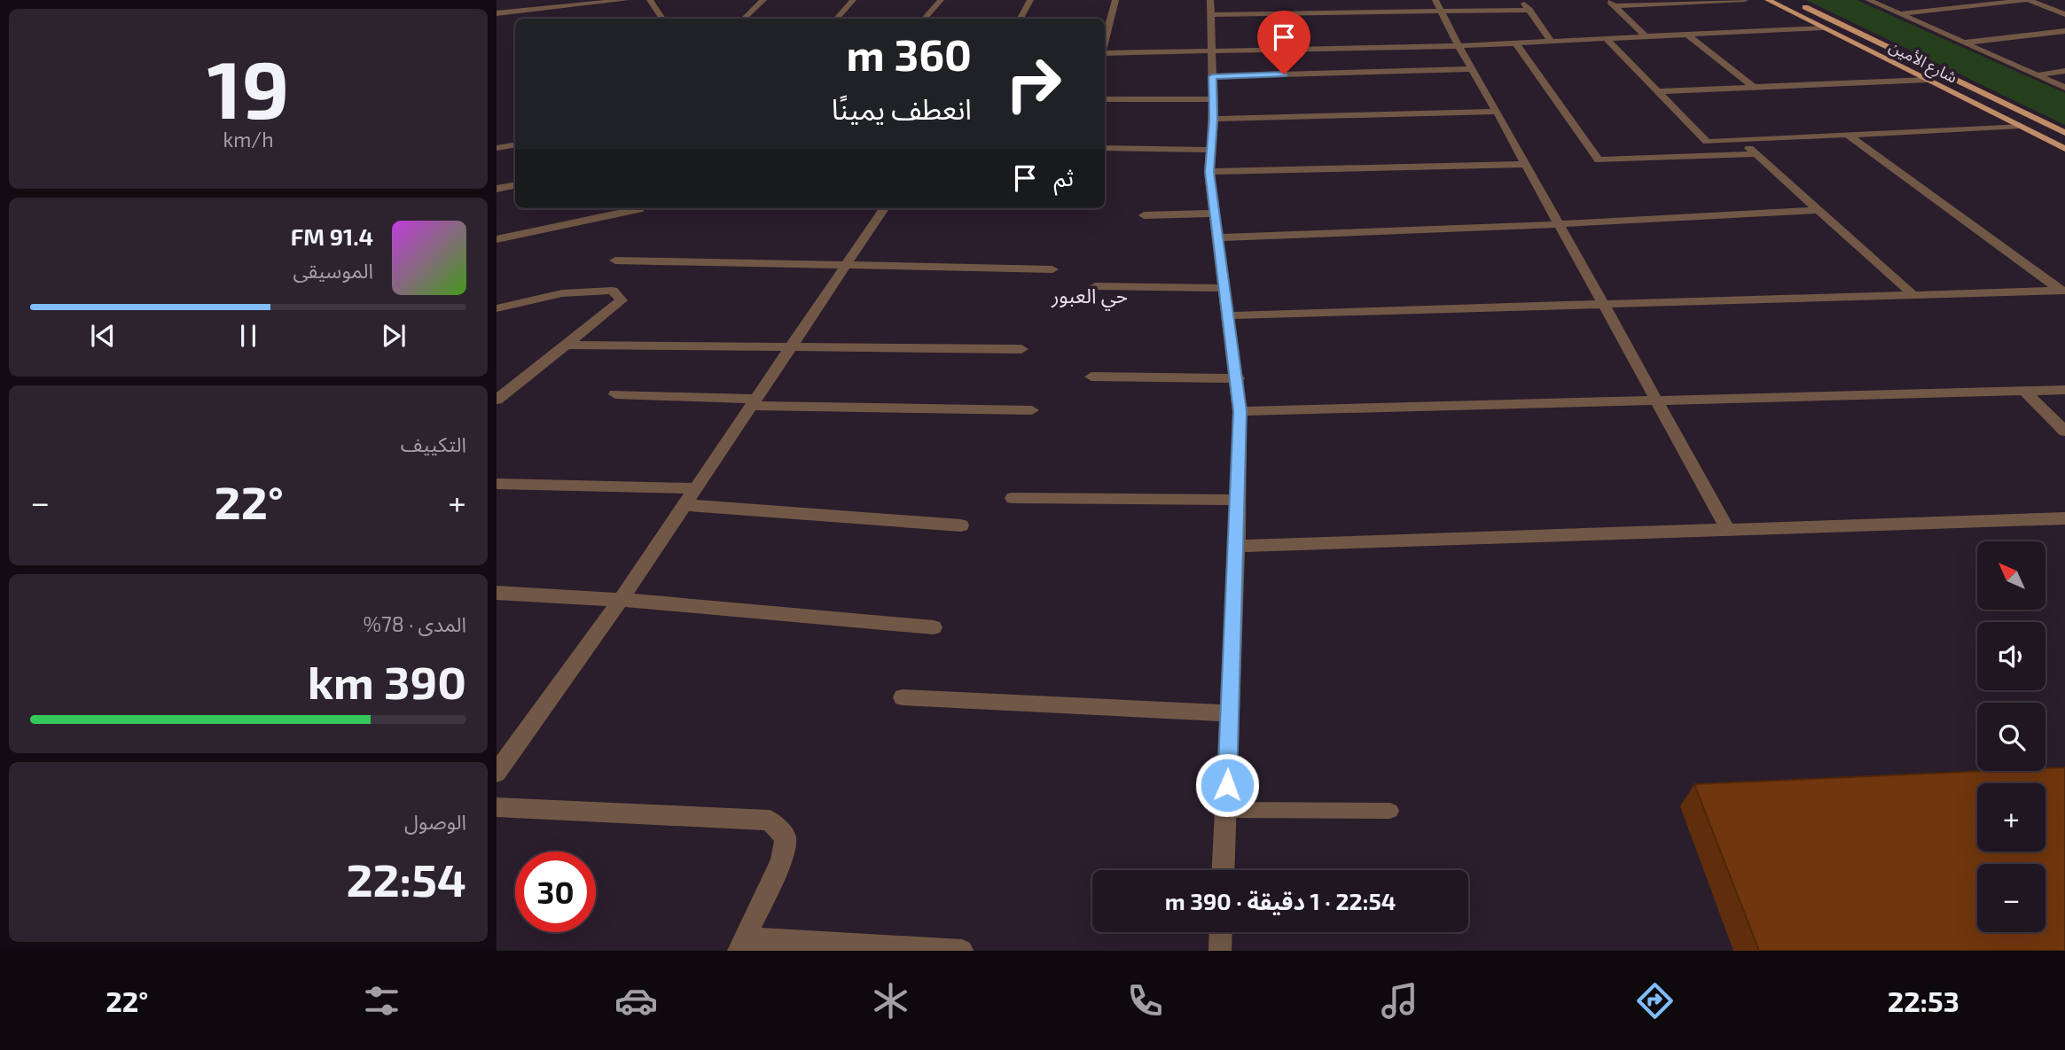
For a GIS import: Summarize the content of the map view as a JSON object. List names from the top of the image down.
{
  "streets": {
    "main road": ["شارع الأمين"]
  },
  "districts": ["حي العبور"],
  "north": "top left",
  "page": {
    "tile": [
      ["19", "km/h"],
      "التكييف",
      ["المدى · 78%", "390 km"],
      ["الوصول", "22:54"]
    ],
    "turn": ["360 m", "انعطف يمينًا"],
    "then": "ثم",
    "song": ["91.4 FM", "الموسيقى"],
    "heat": ["−", "22°", "+"],
    "map_buttons": ["+", "−"],
    "limit": "30",
    "trip": "22:54 · 1 دقيقة · 390 m",
    "tabs": ["22:53", "22°"]
  }
}
